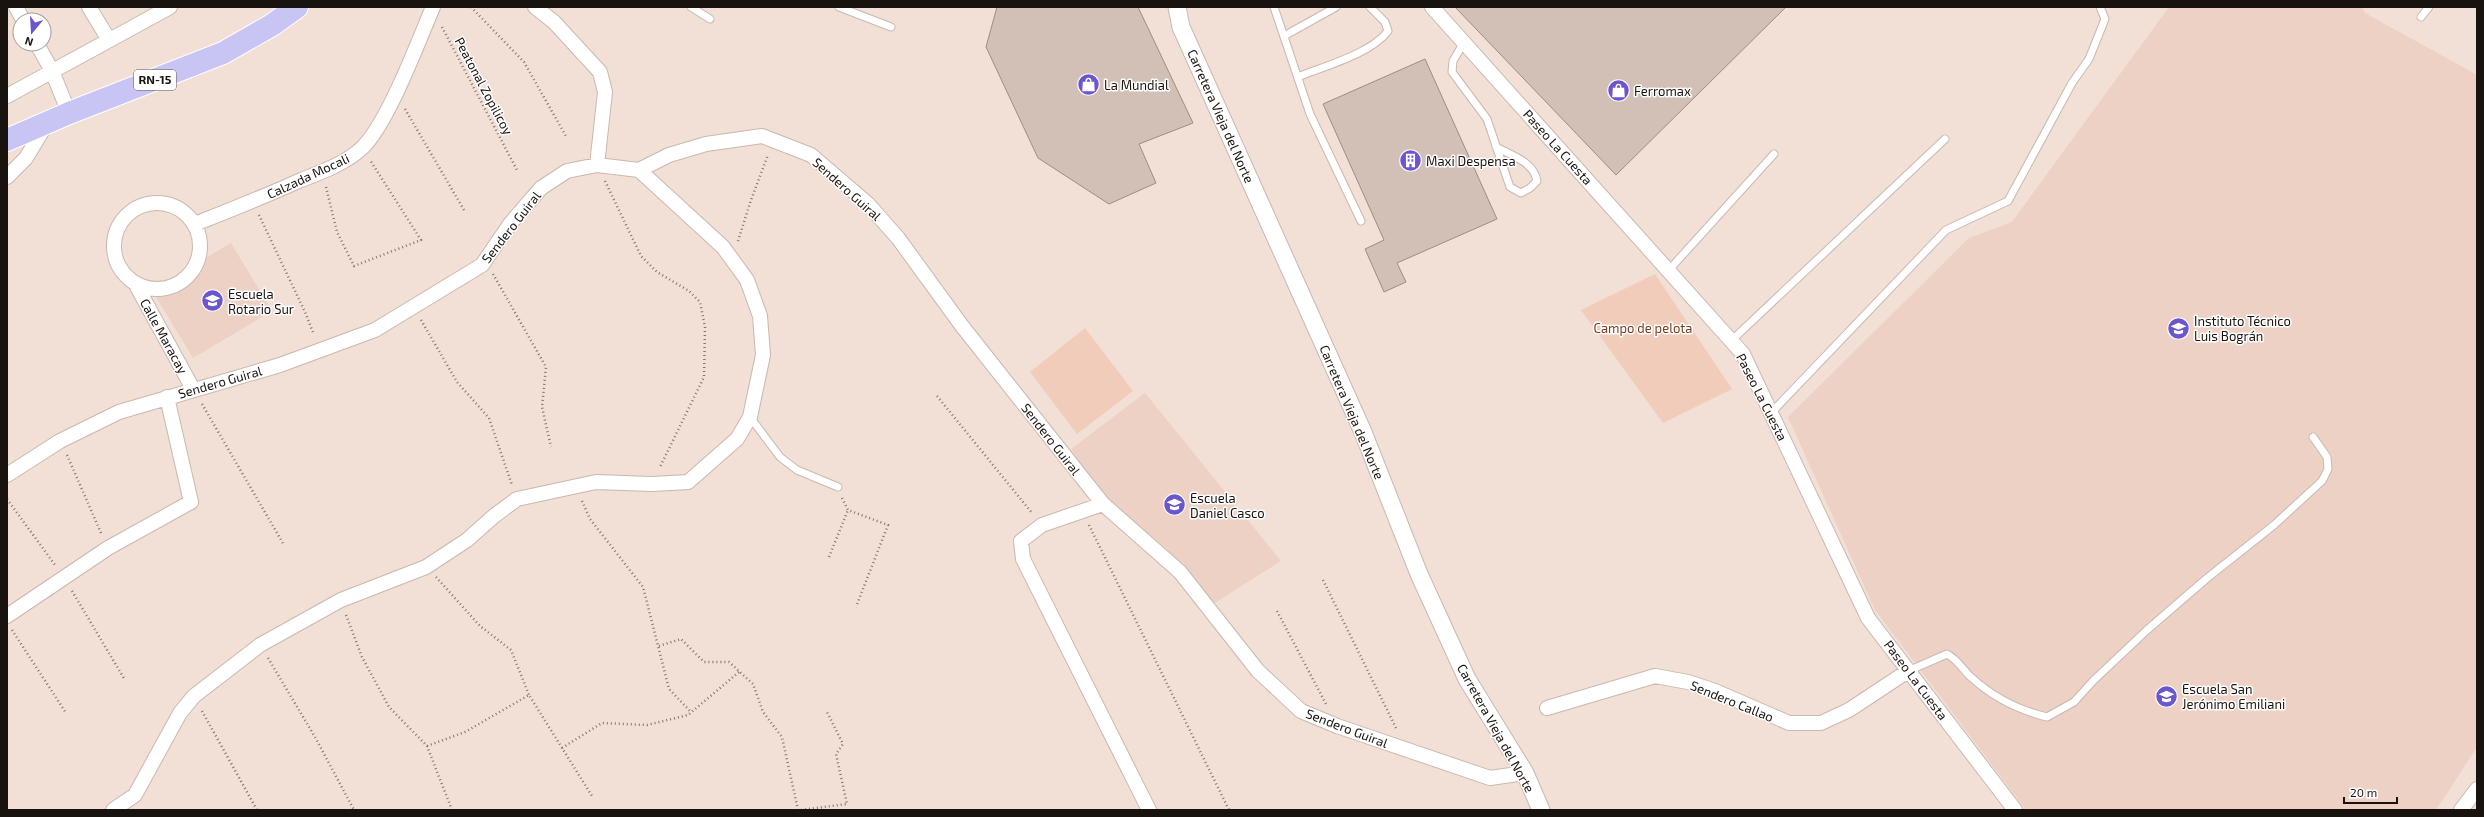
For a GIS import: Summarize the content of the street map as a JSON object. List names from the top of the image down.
{
  "streets": {
    "main road": ["RN-15"],
    "street": [
      "Carretera Vieja del Norte",
      "Paseo La Cuesta",
      "Calzada Mocali",
      "Sendero Guiral",
      "Calle Maracay",
      "Sendero Callao"
    ],
    "path": ["Peatonal Zopilicoy"]
  },
  "crossings": [
    ["Peatonal Zopilicoy", "Calzada Mocali"],
    ["Carretera Vieja del Norte", "Sendero Guiral"],
    ["Paseo La Cuesta", "Sendero Callao"],
    ["Calzada Mocali", "Calle Maracay"],
    ["Sendero Guiral", "Calle Maracay"]
  ],
  "parks": ["Campo de pelota"],
  "places": {
    "shop": ["La Mundial", "Ferromax"],
    "building": ["Maxi Despensa"],
    "school or university": [
      "Escuela Rotario Sur",
      "Instituto Técnico Luis Bográn",
      "Escuela Daniel Casco",
      "Escuela San Jerónimo Emiliani"
    ]
  },
  "scale_bar": "20 m",
  "north": "bottom"
}
